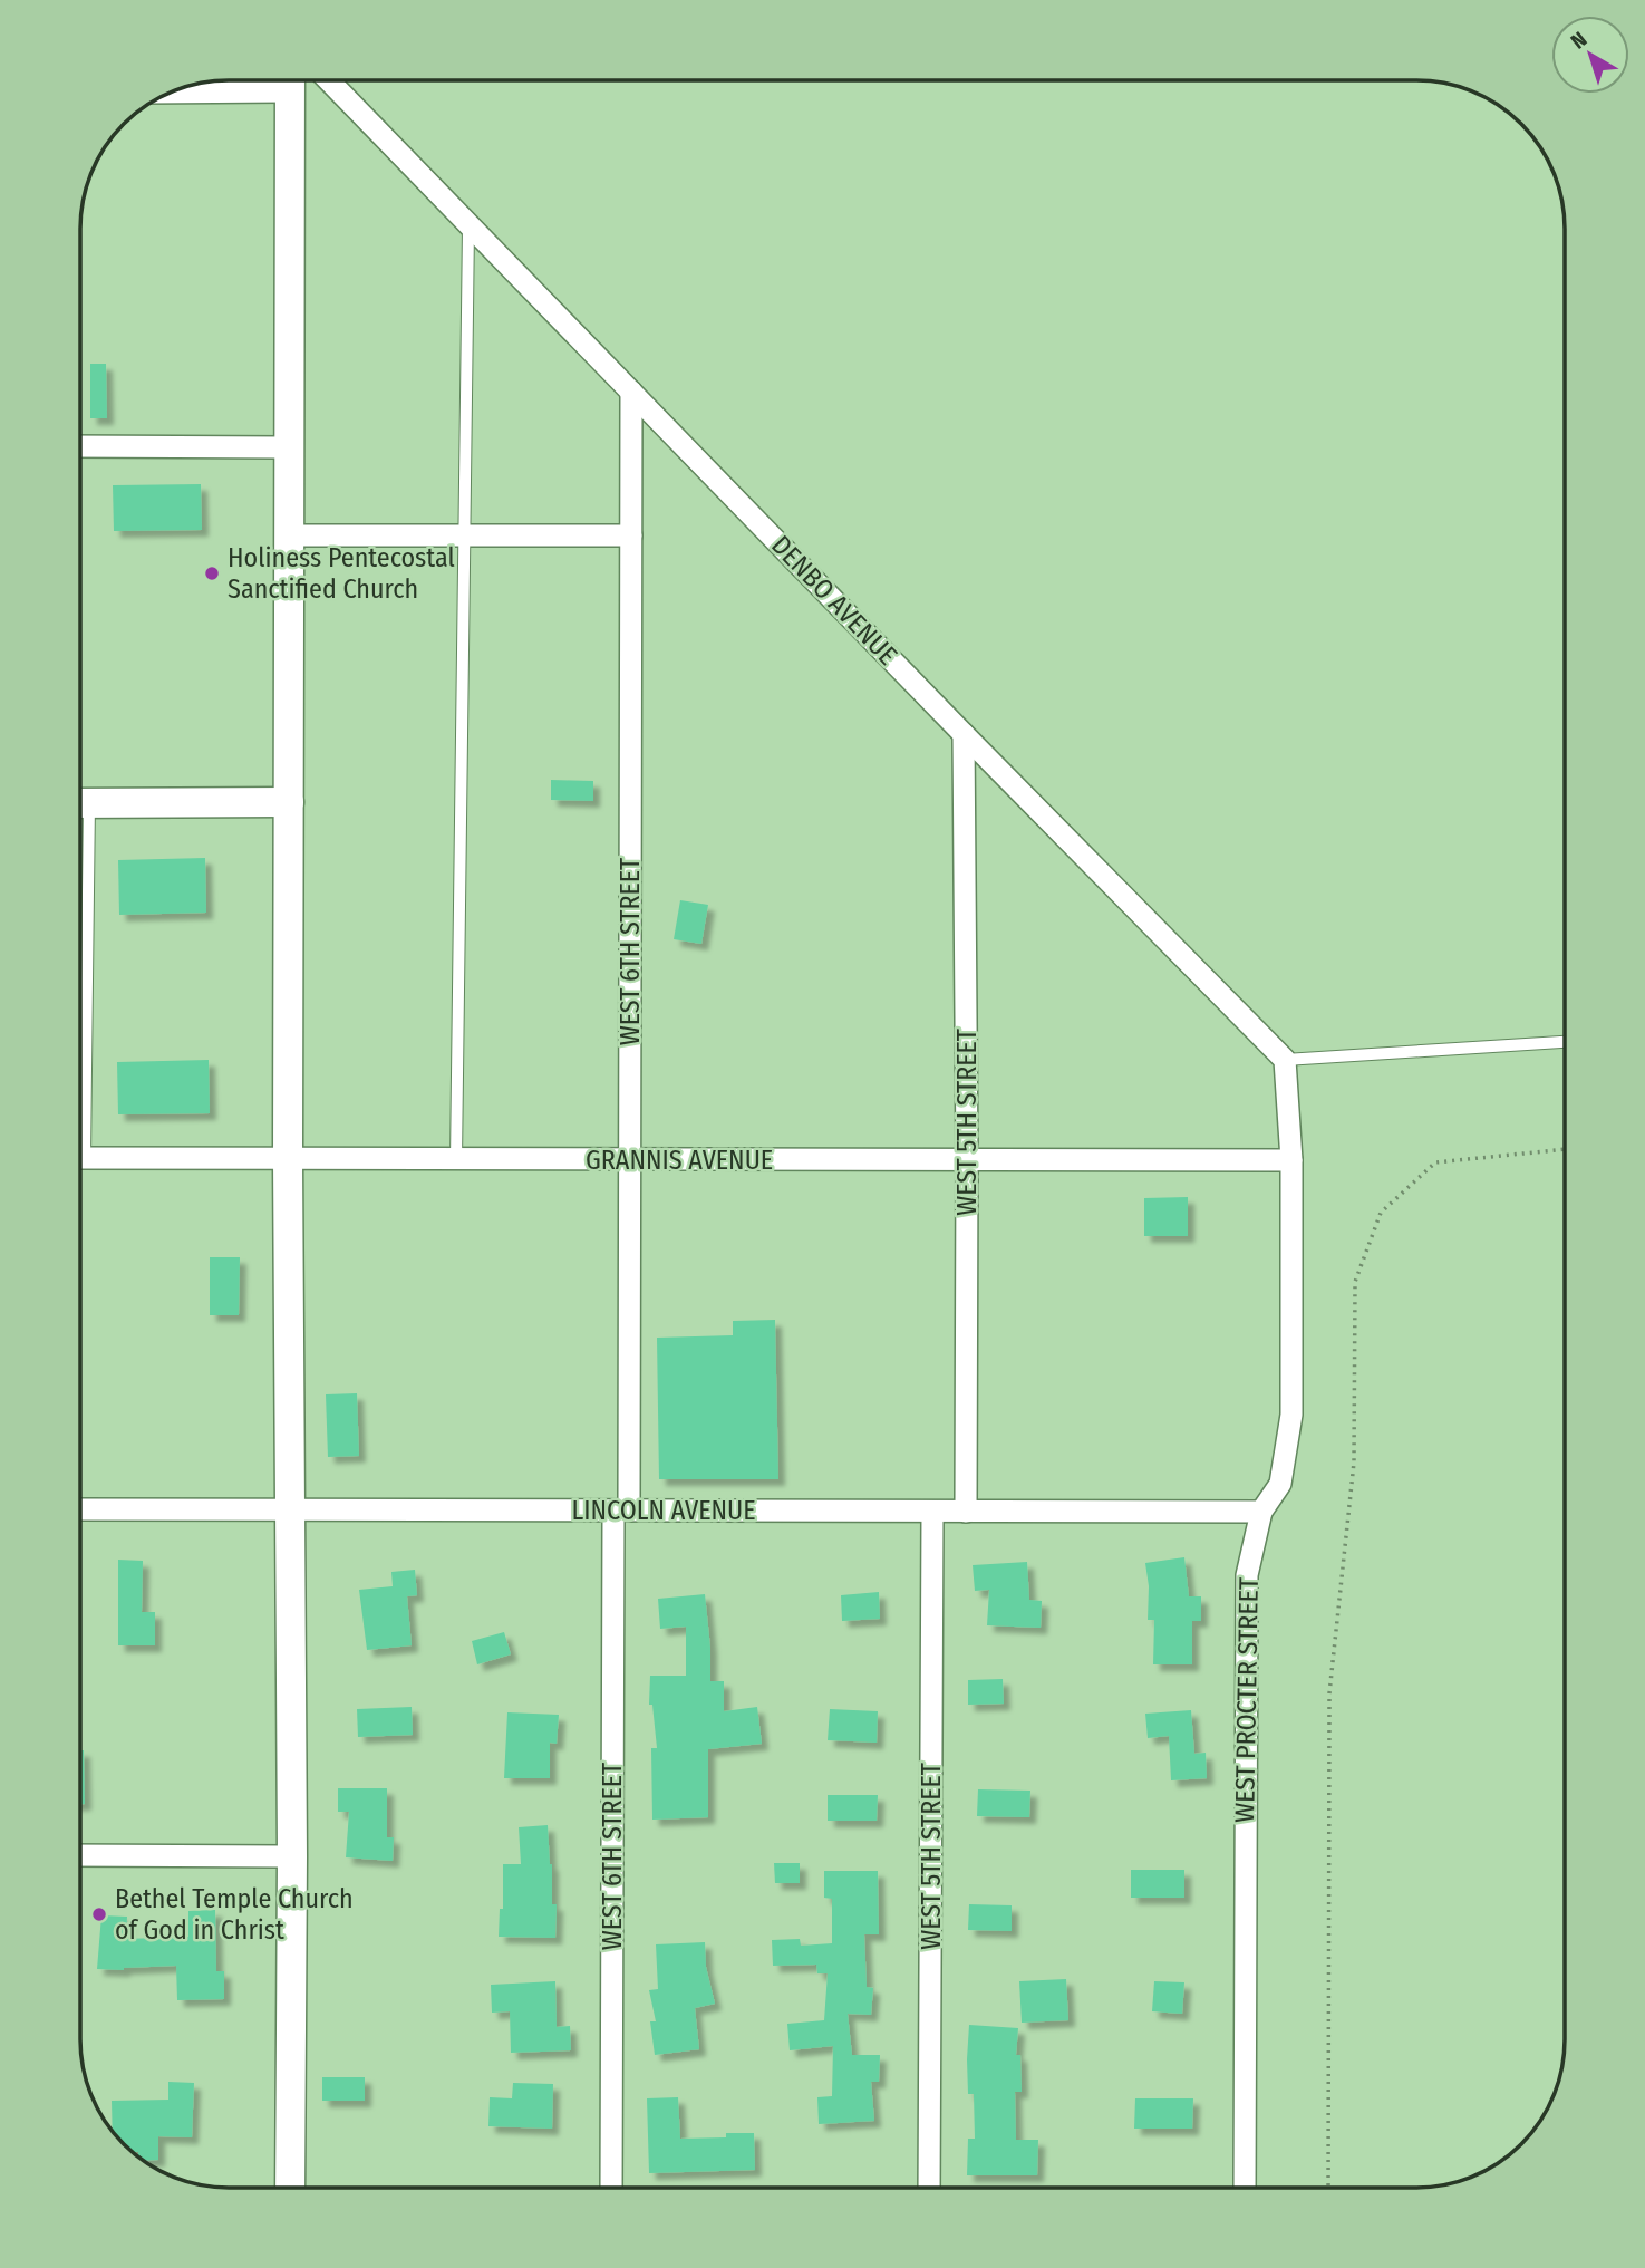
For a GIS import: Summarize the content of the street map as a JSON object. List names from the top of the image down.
{
  "streets": {
    "street": [
      "DENBO AVENUE",
      "WEST 6TH STREET",
      "WEST 5TH STREET",
      "GRANNIS AVENUE",
      "LINCOLN AVENUE",
      "WEST PROCTER STREET"
    ]
  },
  "crossings": [
    ["DENBO AVENUE", "WEST 6TH STREET"],
    ["DENBO AVENUE", "WEST 5TH STREET"],
    ["WEST 6TH STREET", "GRANNIS AVENUE"],
    ["WEST 6TH STREET", "LINCOLN AVENUE"],
    ["WEST 5TH STREET", "GRANNIS AVENUE"],
    ["WEST 5TH STREET", "LINCOLN AVENUE"],
    ["GRANNIS AVENUE", "WEST PROCTER STREET"],
    ["LINCOLN AVENUE", "WEST PROCTER STREET"]
  ],
  "places": ["Holiness Pentecostal Sanctified Church", "Bethel Temple Church of God in Christ"],
  "north": "top left"
}
